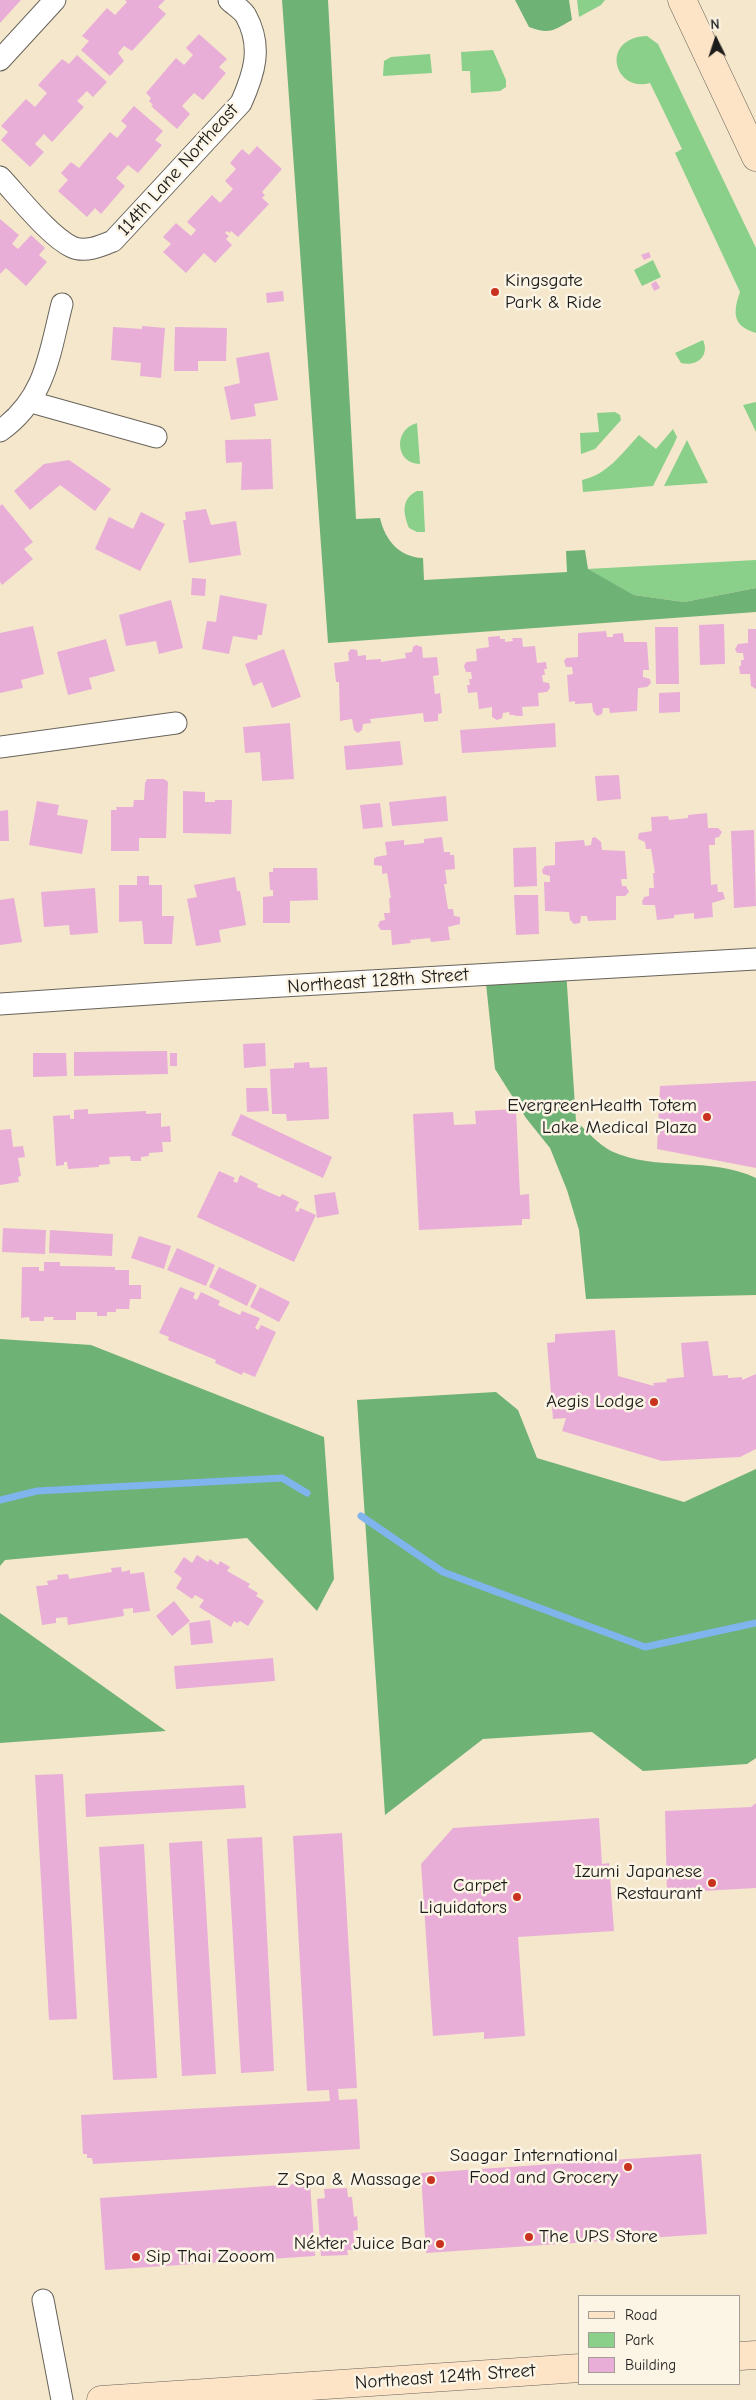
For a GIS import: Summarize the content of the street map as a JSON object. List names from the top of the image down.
{
  "streets": {
    "main road": ["Northeast 124th Street"],
    "street": ["114th Lane Northeast", "Northeast 128th Street"]
  },
  "places": [
    "Kingsgate Park & Ride",
    "EvergreenHealth Totem Lake Medical Plaza",
    "Aegis Lodge",
    "Izumi Japanese Restaurant",
    "Carpet Liquidators",
    "Saagar International Food and Grocery",
    "Z Spa & Massage",
    "The UPS Store",
    "Nékter Juice Bar",
    "Sip Thai Zooom"
  ],
  "legend": ["Road", "Park", "Building"],
  "north": "top"
}
